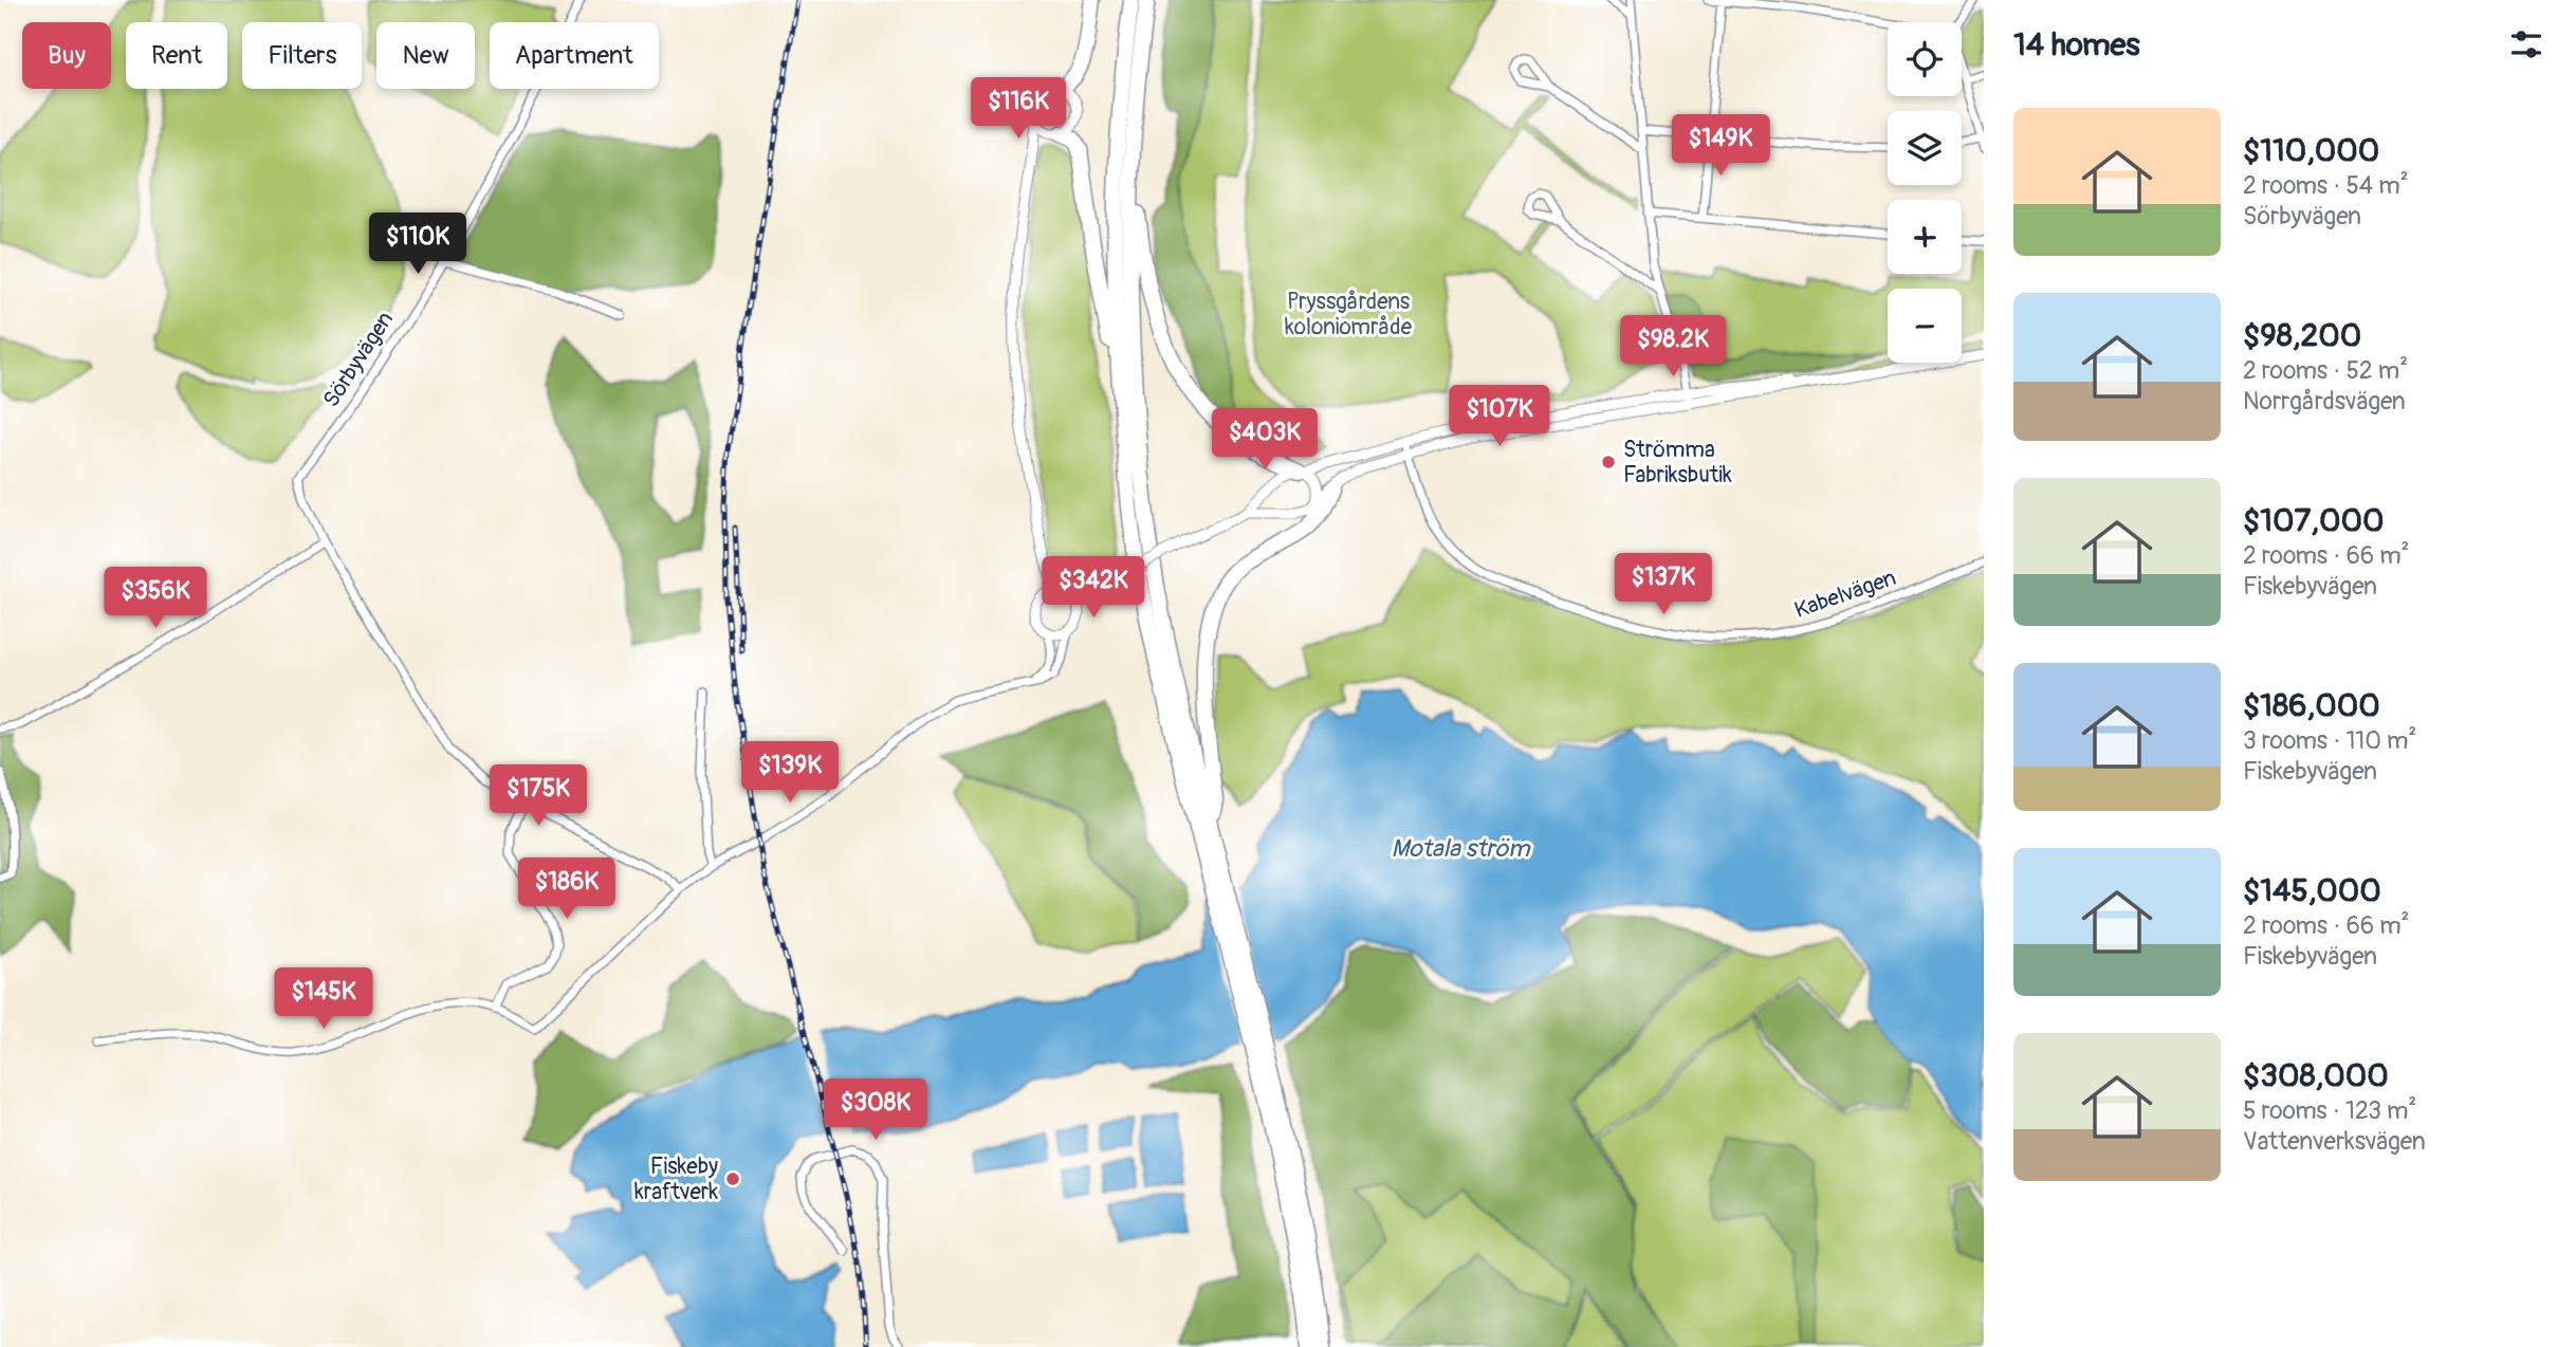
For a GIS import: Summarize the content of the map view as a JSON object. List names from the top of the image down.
{
  "streets": {
    "street": ["Sörbyvägen", "Kabelvägen"]
  },
  "water": ["Motala ström"],
  "parks": ["Pryssgårdens koloniområde"],
  "places": ["Strömma Fabriksbutik", "Fiskeby kraftverk"],
  "page": {
    "heading": "14 homes",
    "map_buttons": ["+", "−"],
    "chip": [
      "Buy",
      "Rent",
      "Filters",
      "New",
      "Apartment"
    ],
    "price": [
      "$116K",
      "$149K",
      "$110K",
      "$98.2K",
      "$107K",
      "$403K",
      "$137K",
      "$342K",
      "$356K",
      "$139K",
      "$175K",
      "$186K",
      "$145K",
      "$308K"
    ],
    "list": [
      {
        "name": "$110,000",
        "note": "2 rooms · 54 m² · Sörbyvägen"
      },
      {
        "name": "$98,200",
        "note": "2 rooms · 52 m² · Norrgårdsvägen"
      },
      {
        "name": "$107,000",
        "note": "2 rooms · 66 m² · Fiskebyvägen"
      },
      {
        "name": "$186,000",
        "note": "3 rooms · 110 m² · Fiskebyvägen"
      },
      {
        "name": "$145,000",
        "note": "2 rooms · 66 m² · Fiskebyvägen"
      },
      {
        "name": "$308,000",
        "note": "5 rooms · 123 m² · Vattenverksvägen"
      }
    ]
  }
}
